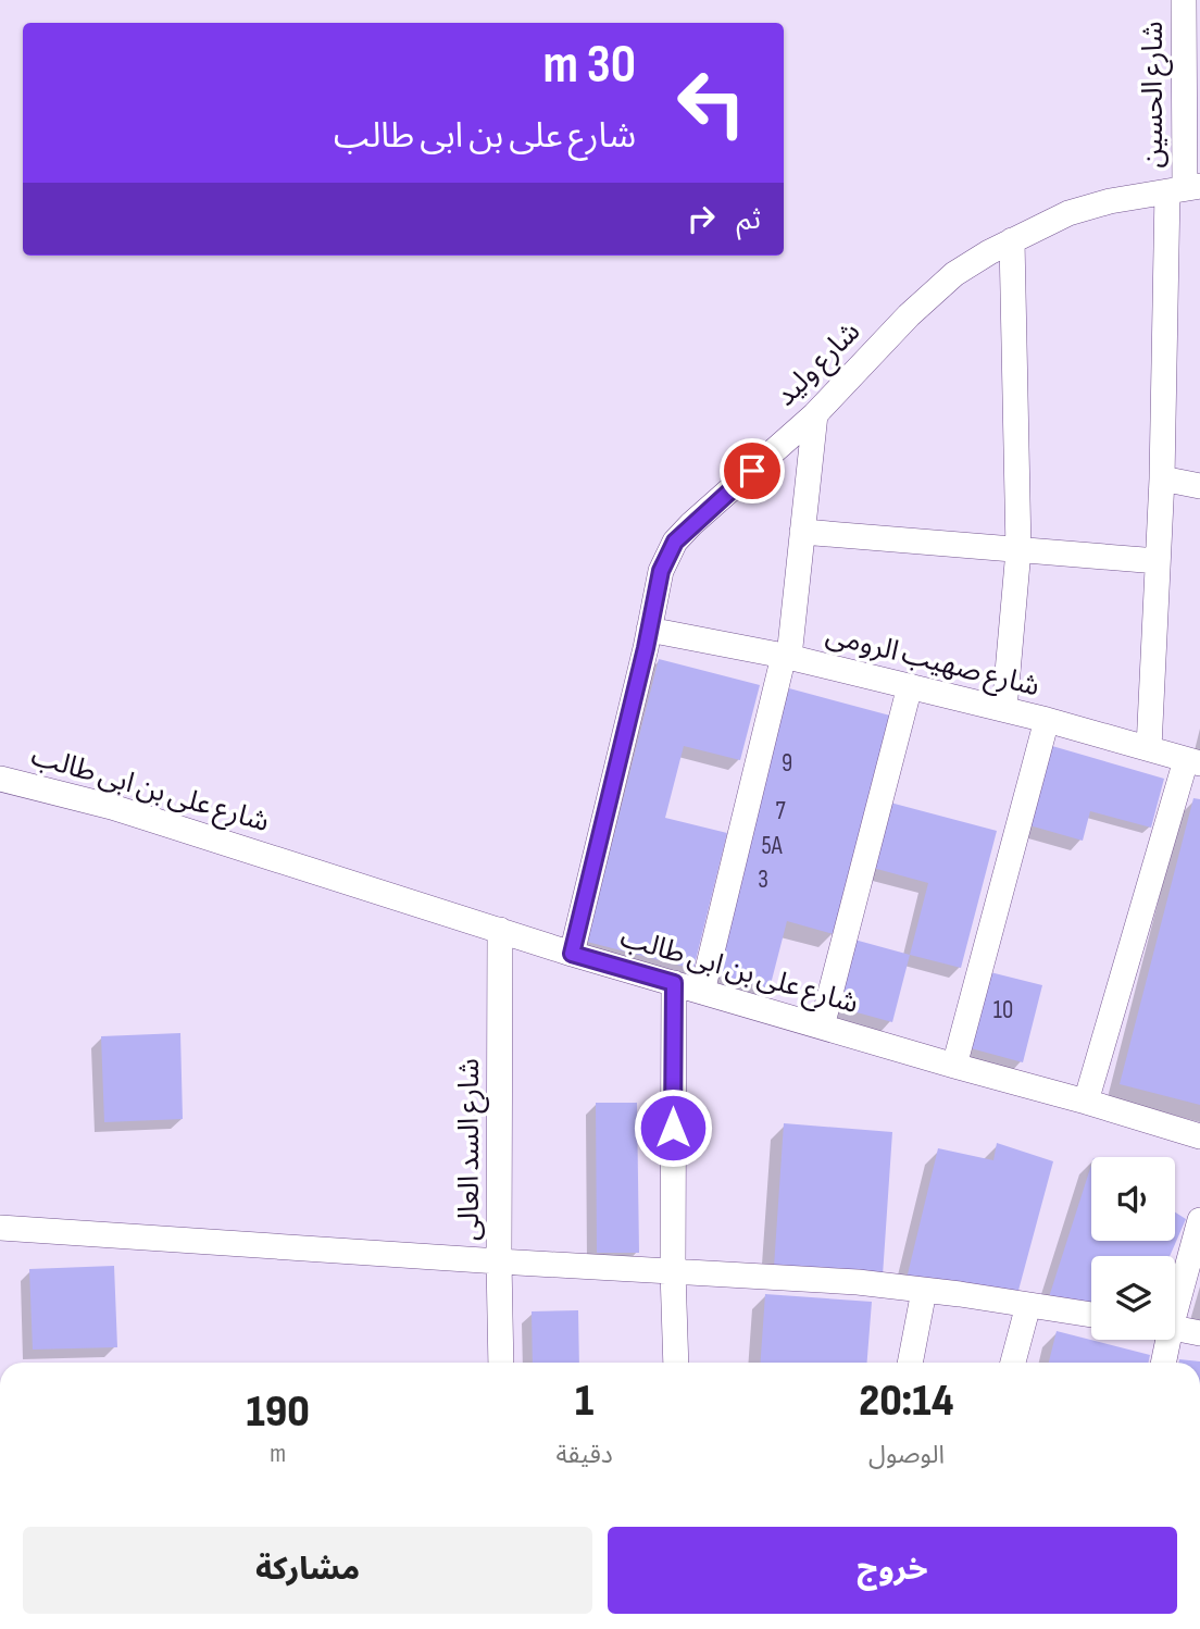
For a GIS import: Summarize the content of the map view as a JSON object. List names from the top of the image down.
{
  "streets": {
    "street": [
      "شارع الحسين",
      "شارع وليد",
      "شارع صهيب الرومى",
      "شارع على بن ابى طالب",
      "شارع السد العالى"
    ]
  },
  "crossings": [
    ["شارع الحسين", "شارع وليد"],
    ["شارع الحسين", "شارع صهيب الرومى"],
    ["شارع وليد", "شارع صهيب الرومى"],
    ["شارع وليد", "شارع على بن ابى طالب"],
    ["شارع على بن ابى طالب", "شارع السد العالى"]
  ],
  "house_numbers": [
    "9",
    "7",
    "5A",
    "3",
    "10"
  ],
  "page": {
    "turn": ["30 m", "شارع على بن ابى طالب"],
    "then": "ثم",
    "eta": [
      "20:14",
      "الوصول",
      "1",
      "دقيقة",
      "190",
      "m"
    ],
    "buttons": ["خروج", "مشاركة"]
  }
}
